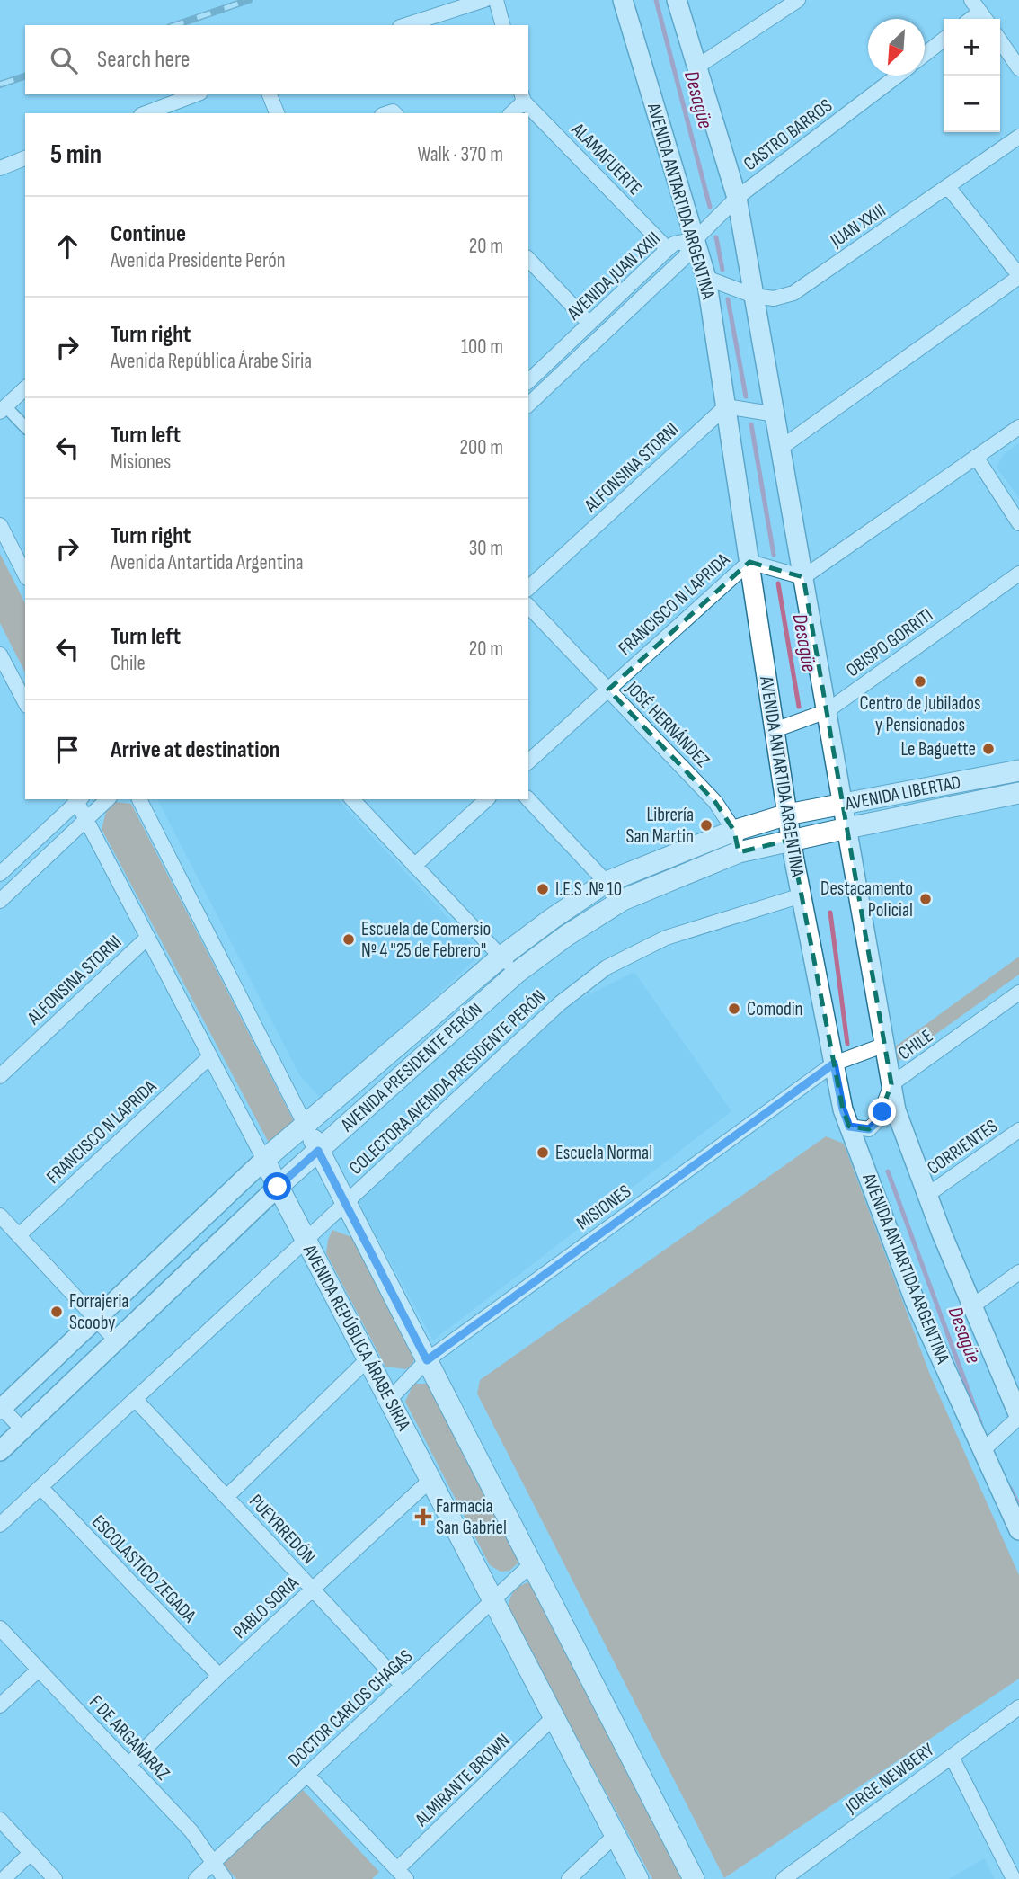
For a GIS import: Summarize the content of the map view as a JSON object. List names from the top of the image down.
{
  "streets": {
    "main road": ["AVENIDA LIBERTAD", "AVENIDA PRESIDENTE PERÓN", "AVENIDA REPÚBLICA ÁRABE SIRIA"],
    "street": [
      "CASTRO BARROS",
      "ALAMAFUERTE",
      "AVENIDA ANTARTIDA ARGENTINA",
      "JUAN XXIII",
      "AVENIDA JUAN XXIII",
      "ALFONSINA STORNI",
      "FRANCISCO N LAPRIDA",
      "OBISPO GORRITI",
      "JOSÉ HERNÁNDEZ",
      "CHILE",
      "COLECTORA AVENIDA PRESIDENTE PERÓN",
      "CORRIENTES",
      "MISIONES",
      "PUEYRREDÓN",
      "ESCOLASTICO ZEGADA",
      "PABLO SORIA",
      "DOCTOR CARLOS CHAGAS",
      "F DE ARGAÑARAZ",
      "JORGE NEWBERY",
      "ALMIRANTE BROWN"
    ]
  },
  "crossings": [
    ["CASTRO BARROS", "AVENIDA ANTARTIDA ARGENTINA"],
    ["CASTRO BARROS", "AVENIDA JUAN XXIII"],
    ["ALAMAFUERTE", "AVENIDA JUAN XXIII"],
    ["AVENIDA ANTARTIDA ARGENTINA", "JUAN XXIII"],
    ["AVENIDA ANTARTIDA ARGENTINA", "AVENIDA JUAN XXIII"],
    ["AVENIDA ANTARTIDA ARGENTINA", "ALFONSINA STORNI"],
    ["AVENIDA ANTARTIDA ARGENTINA", "FRANCISCO N LAPRIDA"],
    ["AVENIDA ANTARTIDA ARGENTINA", "OBISPO GORRITI"],
    ["AVENIDA ANTARTIDA ARGENTINA", "AVENIDA LIBERTAD"],
    ["AVENIDA ANTARTIDA ARGENTINA", "CHILE"],
    ["AVENIDA ANTARTIDA ARGENTINA", "AVENIDA PRESIDENTE PERÓN"],
    ["AVENIDA ANTARTIDA ARGENTINA", "COLECTORA AVENIDA PRESIDENTE PERÓN"],
    ["AVENIDA ANTARTIDA ARGENTINA", "MISIONES"],
    ["ALFONSINA STORNI", "AVENIDA REPÚBLICA ÁRABE SIRIA"],
    ["FRANCISCO N LAPRIDA", "JOSÉ HERNÁNDEZ"],
    ["FRANCISCO N LAPRIDA", "AVENIDA REPÚBLICA ÁRABE SIRIA"],
    ["JOSÉ HERNÁNDEZ", "AVENIDA PRESIDENTE PERÓN"],
    ["AVENIDA LIBERTAD", "AVENIDA PRESIDENTE PERÓN"],
    ["AVENIDA PRESIDENTE PERÓN", "AVENIDA REPÚBLICA ÁRABE SIRIA"],
    ["COLECTORA AVENIDA PRESIDENTE PERÓN", "AVENIDA REPÚBLICA ÁRABE SIRIA"],
    ["COLECTORA AVENIDA PRESIDENTE PERÓN", "PUEYRREDÓN"],
    ["COLECTORA AVENIDA PRESIDENTE PERÓN", "ESCOLASTICO ZEGADA"],
    ["MISIONES", "AVENIDA REPÚBLICA ÁRABE SIRIA"],
    ["AVENIDA REPÚBLICA ÁRABE SIRIA", "PABLO SORIA"],
    ["AVENIDA REPÚBLICA ÁRABE SIRIA", "DOCTOR CARLOS CHAGAS"],
    ["AVENIDA REPÚBLICA ÁRABE SIRIA", "ALMIRANTE BROWN"],
    ["PUEYRREDÓN", "PABLO SORIA"],
    ["PUEYRREDÓN", "DOCTOR CARLOS CHAGAS"],
    ["ESCOLASTICO ZEGADA", "PABLO SORIA"],
    ["PABLO SORIA", "F DE ARGAÑARAZ"],
    ["DOCTOR CARLOS CHAGAS", "F DE ARGAÑARAZ"]
  ],
  "water": ["Desagüe"],
  "places": {
    "other": [
      "Centro de Jubilados y Pensionados",
      "Le Baguette",
      "Librería San Martin",
      "I.E.S .Nº 10",
      "Destacamento Policial",
      "Escuela de Comersio Nº 4 \"25 de Febrero\"",
      "Comodin",
      "Escuela Normal",
      "Forrajeria Scooby"
    ],
    "health": ["Farmacia San Gabriel"]
  },
  "north": "bottom left",
  "page": {
    "map_buttons": ["+", "−"],
    "search": "Search here",
    "heading": ["5 min", "Walk · 370 m"],
    "list": [
      ["Continue", "Avenida Presidente Perón", "20 m"],
      ["Turn right", "Avenida República Árabe Siria", "100 m"],
      ["Turn left", "Misiones", "200 m"],
      ["Turn right", "Avenida Antartida Argentina", "30 m"],
      ["Turn left", "Chile", "20 m"],
      "Arrive at destination"
    ]
  }
}
